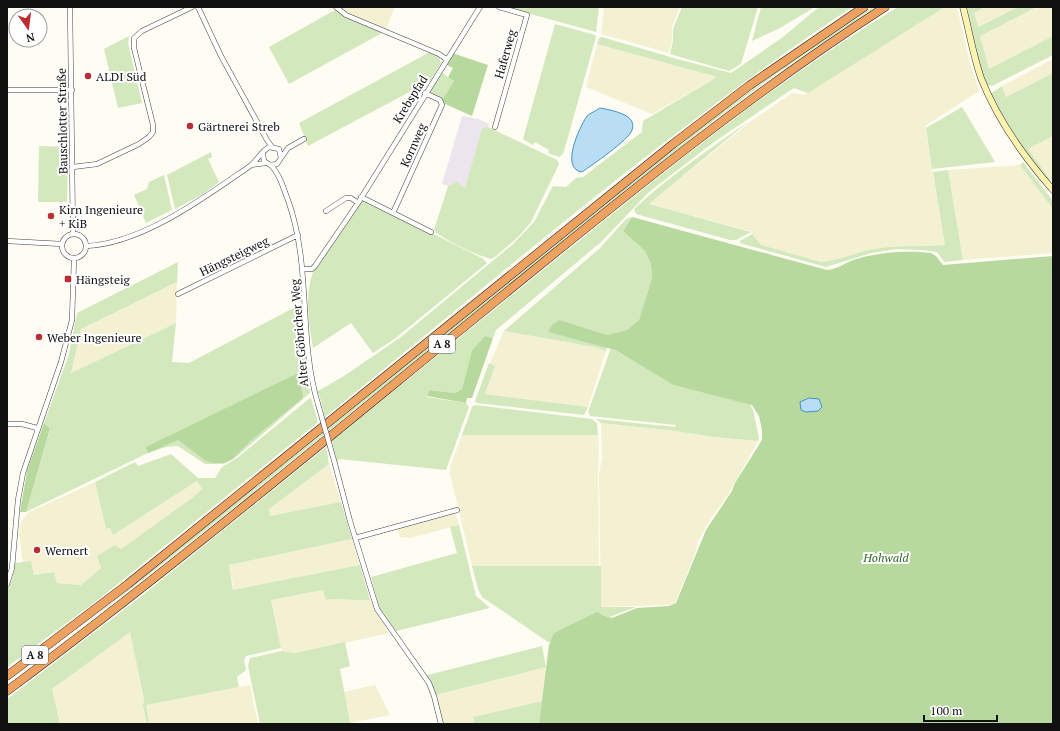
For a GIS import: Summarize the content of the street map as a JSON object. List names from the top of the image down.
{
  "streets": {
    "highway": ["A 8"],
    "street": [
      "Haferweg",
      "Krebspfad",
      "Bauschlotter Straße",
      "Kornweg",
      "Hängsteigweg",
      "Alter Göbricher Weg"
    ]
  },
  "crossings": [
    ["Krebspfad", "Kornweg"],
    ["Krebspfad", "Alter Göbricher Weg"],
    ["Hängsteigweg", "Alter Göbricher Weg"]
  ],
  "parks": ["Hohwald"],
  "places": {
    "other": [
      "ALDI Süd",
      "Gärtnerei Streb",
      "Kirn Ingenieure + KiB",
      "Weber Ingenieure",
      "Wernert"
    ],
    "transit": ["Hängsteig"]
  },
  "scale_bar": "100 m",
  "north": "bottom"
}
